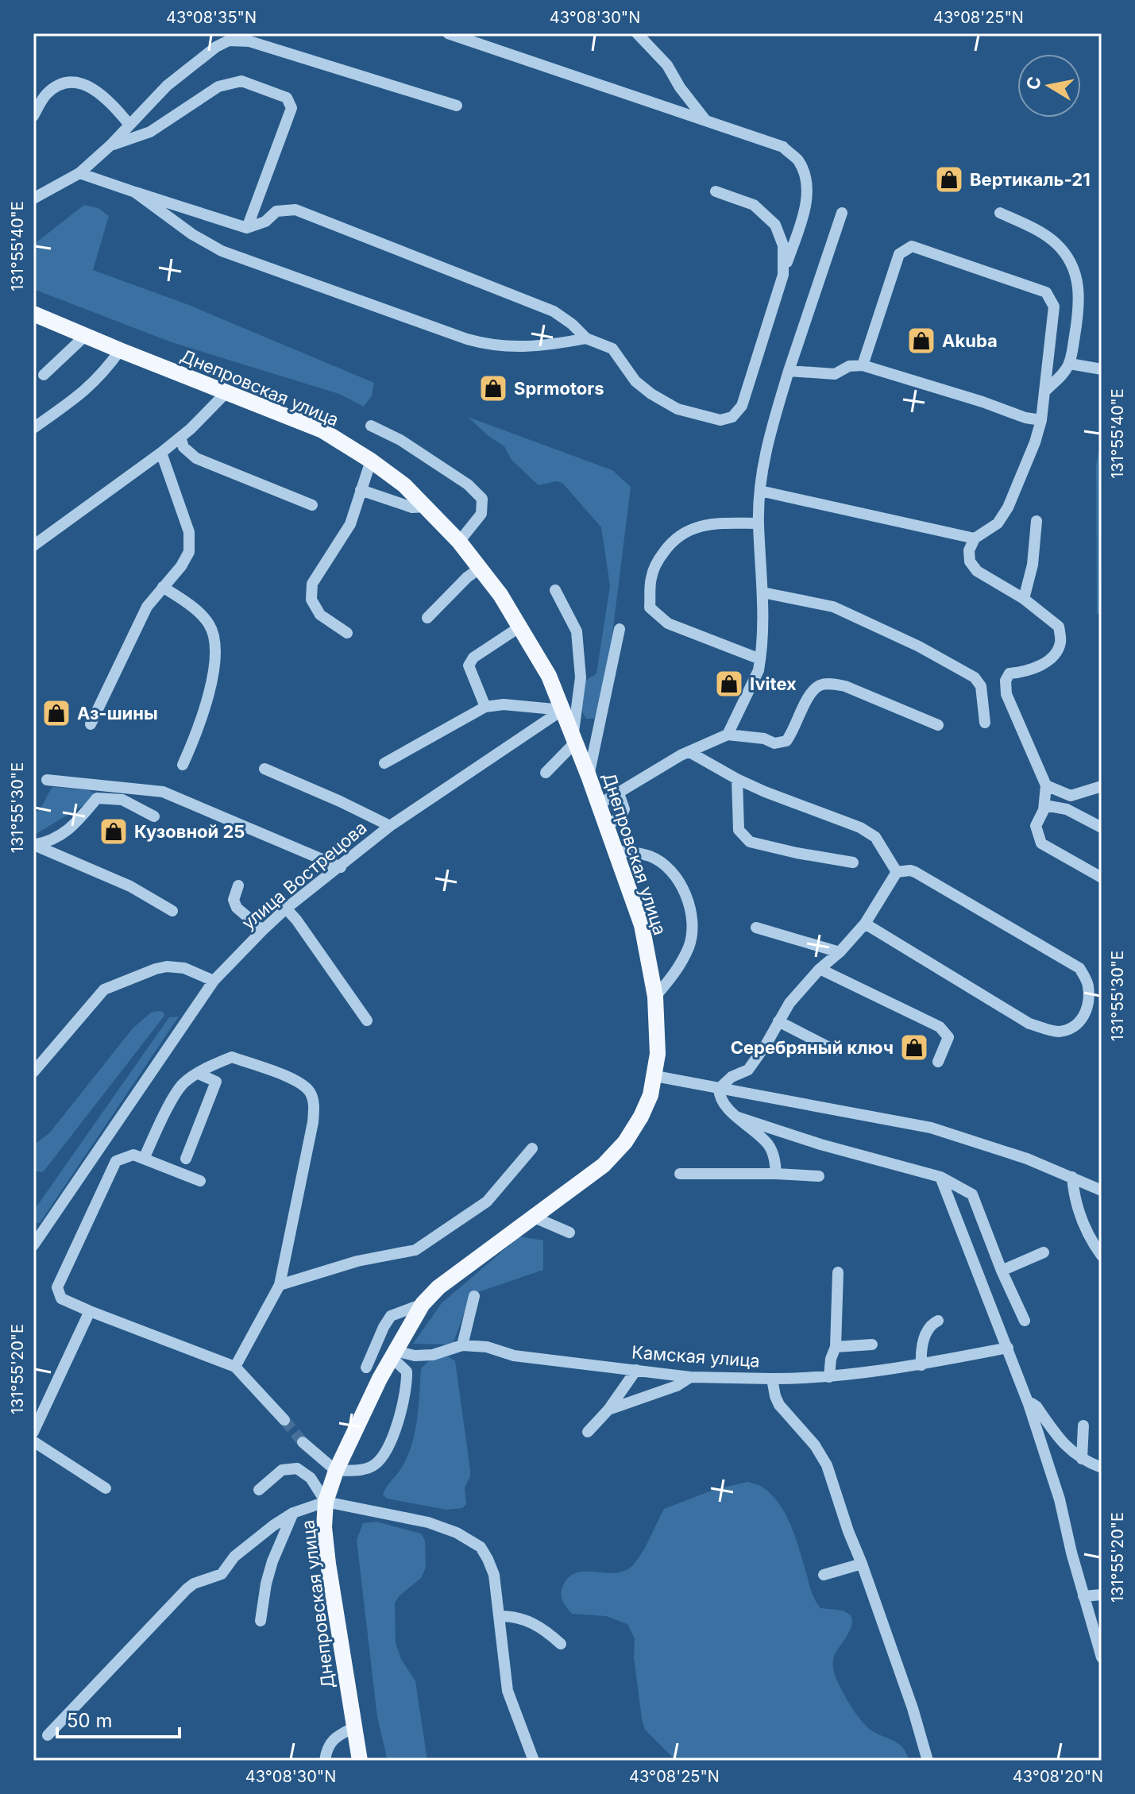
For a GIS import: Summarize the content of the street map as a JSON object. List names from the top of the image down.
{
  "streets": {
    "main road": ["Днепровская улица"],
    "street": ["улица Вострецова", "Камская улица"]
  },
  "crossings": [
    ["Днепровская улица", "улица Вострецова"],
    ["Днепровская улица", "Камская улица"]
  ],
  "places": {
    "shop": [
      "Вертикаль-21",
      "Akuba",
      "Sprmotors",
      "Ivitex",
      "Аз-шины",
      "Кузовной 25",
      "Серебряный ключ"
    ]
  },
  "scale_bar": "50 m",
  "north": "left",
  "coordinates": [
    "43°08'35\"N",
    "43°08'30\"N",
    "43°08'25\"N",
    "131°55'40\"E",
    "131°55'30\"E",
    "131°55'20\"E",
    "43°08'20\"N"
  ]
}
